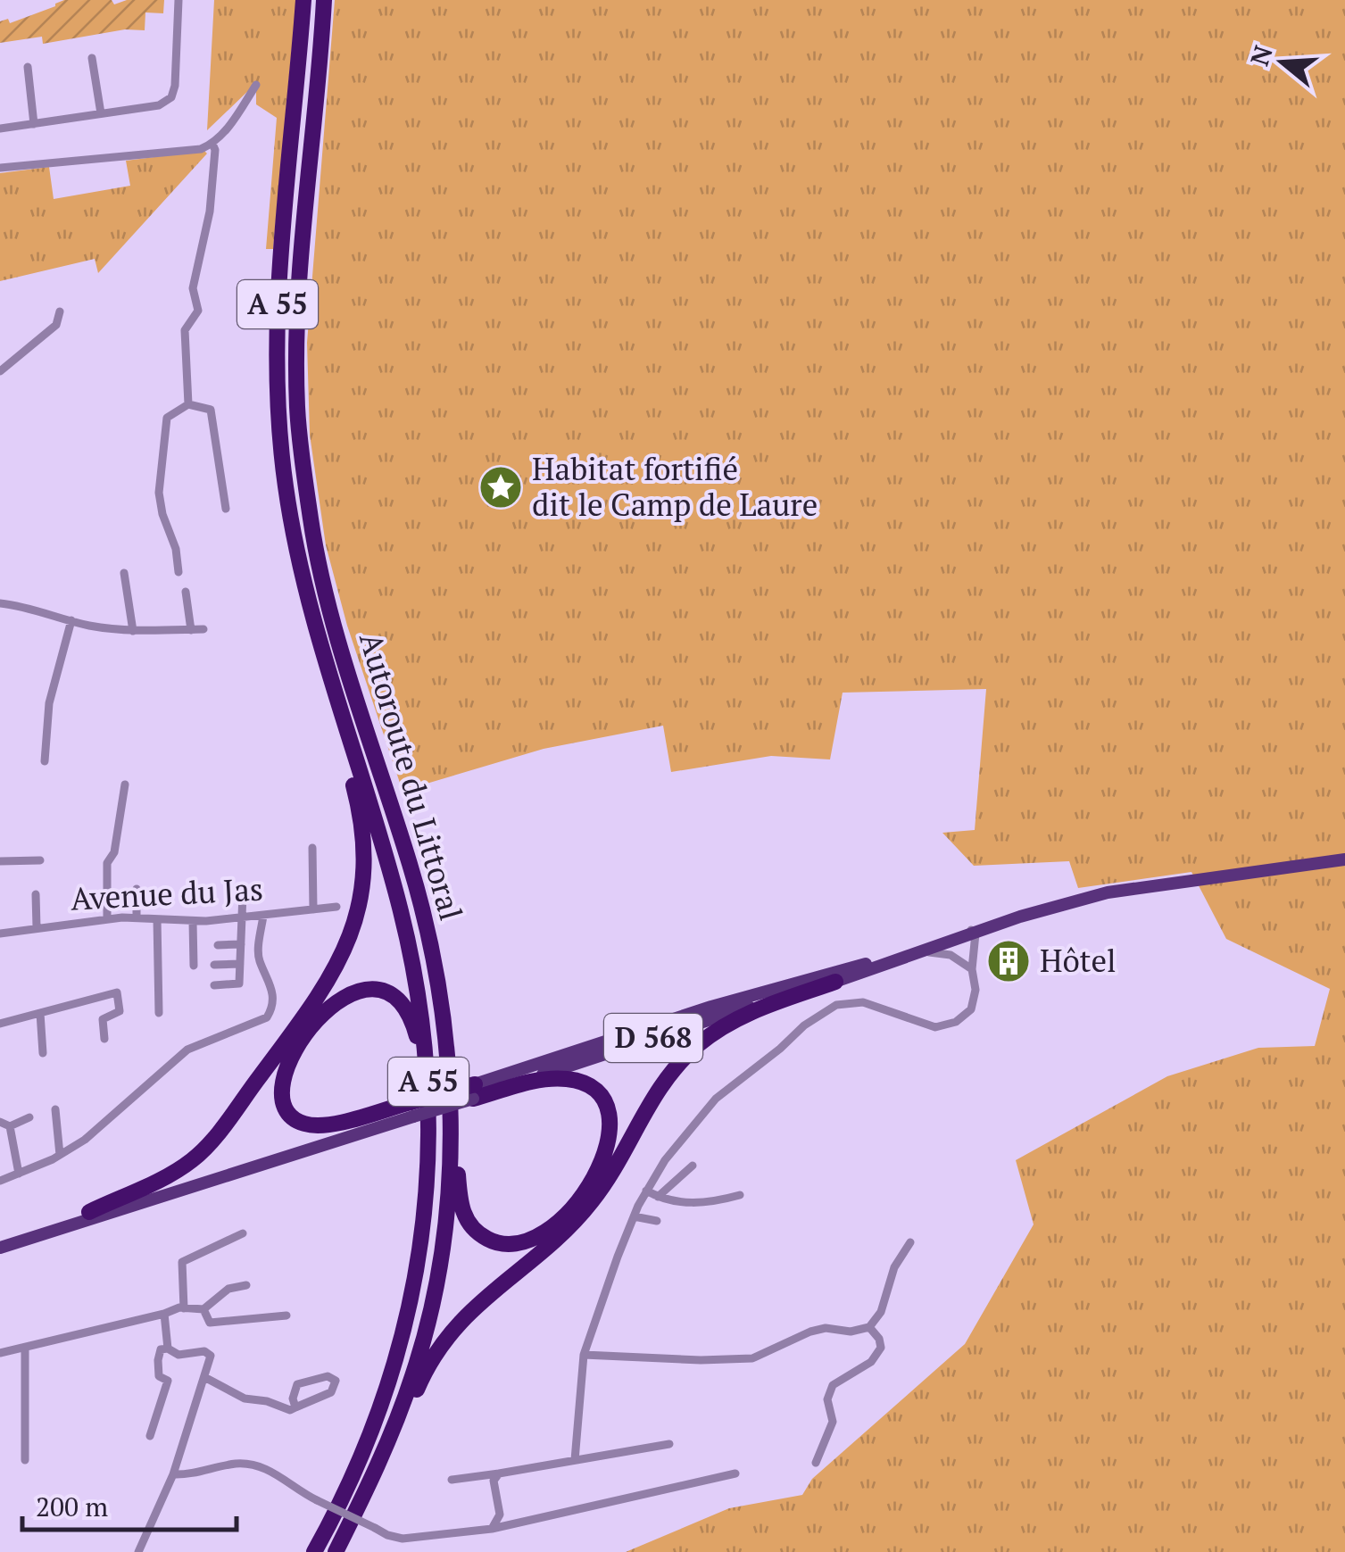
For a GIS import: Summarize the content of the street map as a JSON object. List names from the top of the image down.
{
  "streets": {
    "highway": ["A 55", "Autoroute du Littoral"],
    "main road": ["D 568"],
    "street": ["Avenue du Jas"]
  },
  "places": {
    "place": ["Habitat fortifié dit le Camp de Laure"],
    "building": ["Hôtel"]
  },
  "scale_bar": "200 m",
  "north": "left"
}
